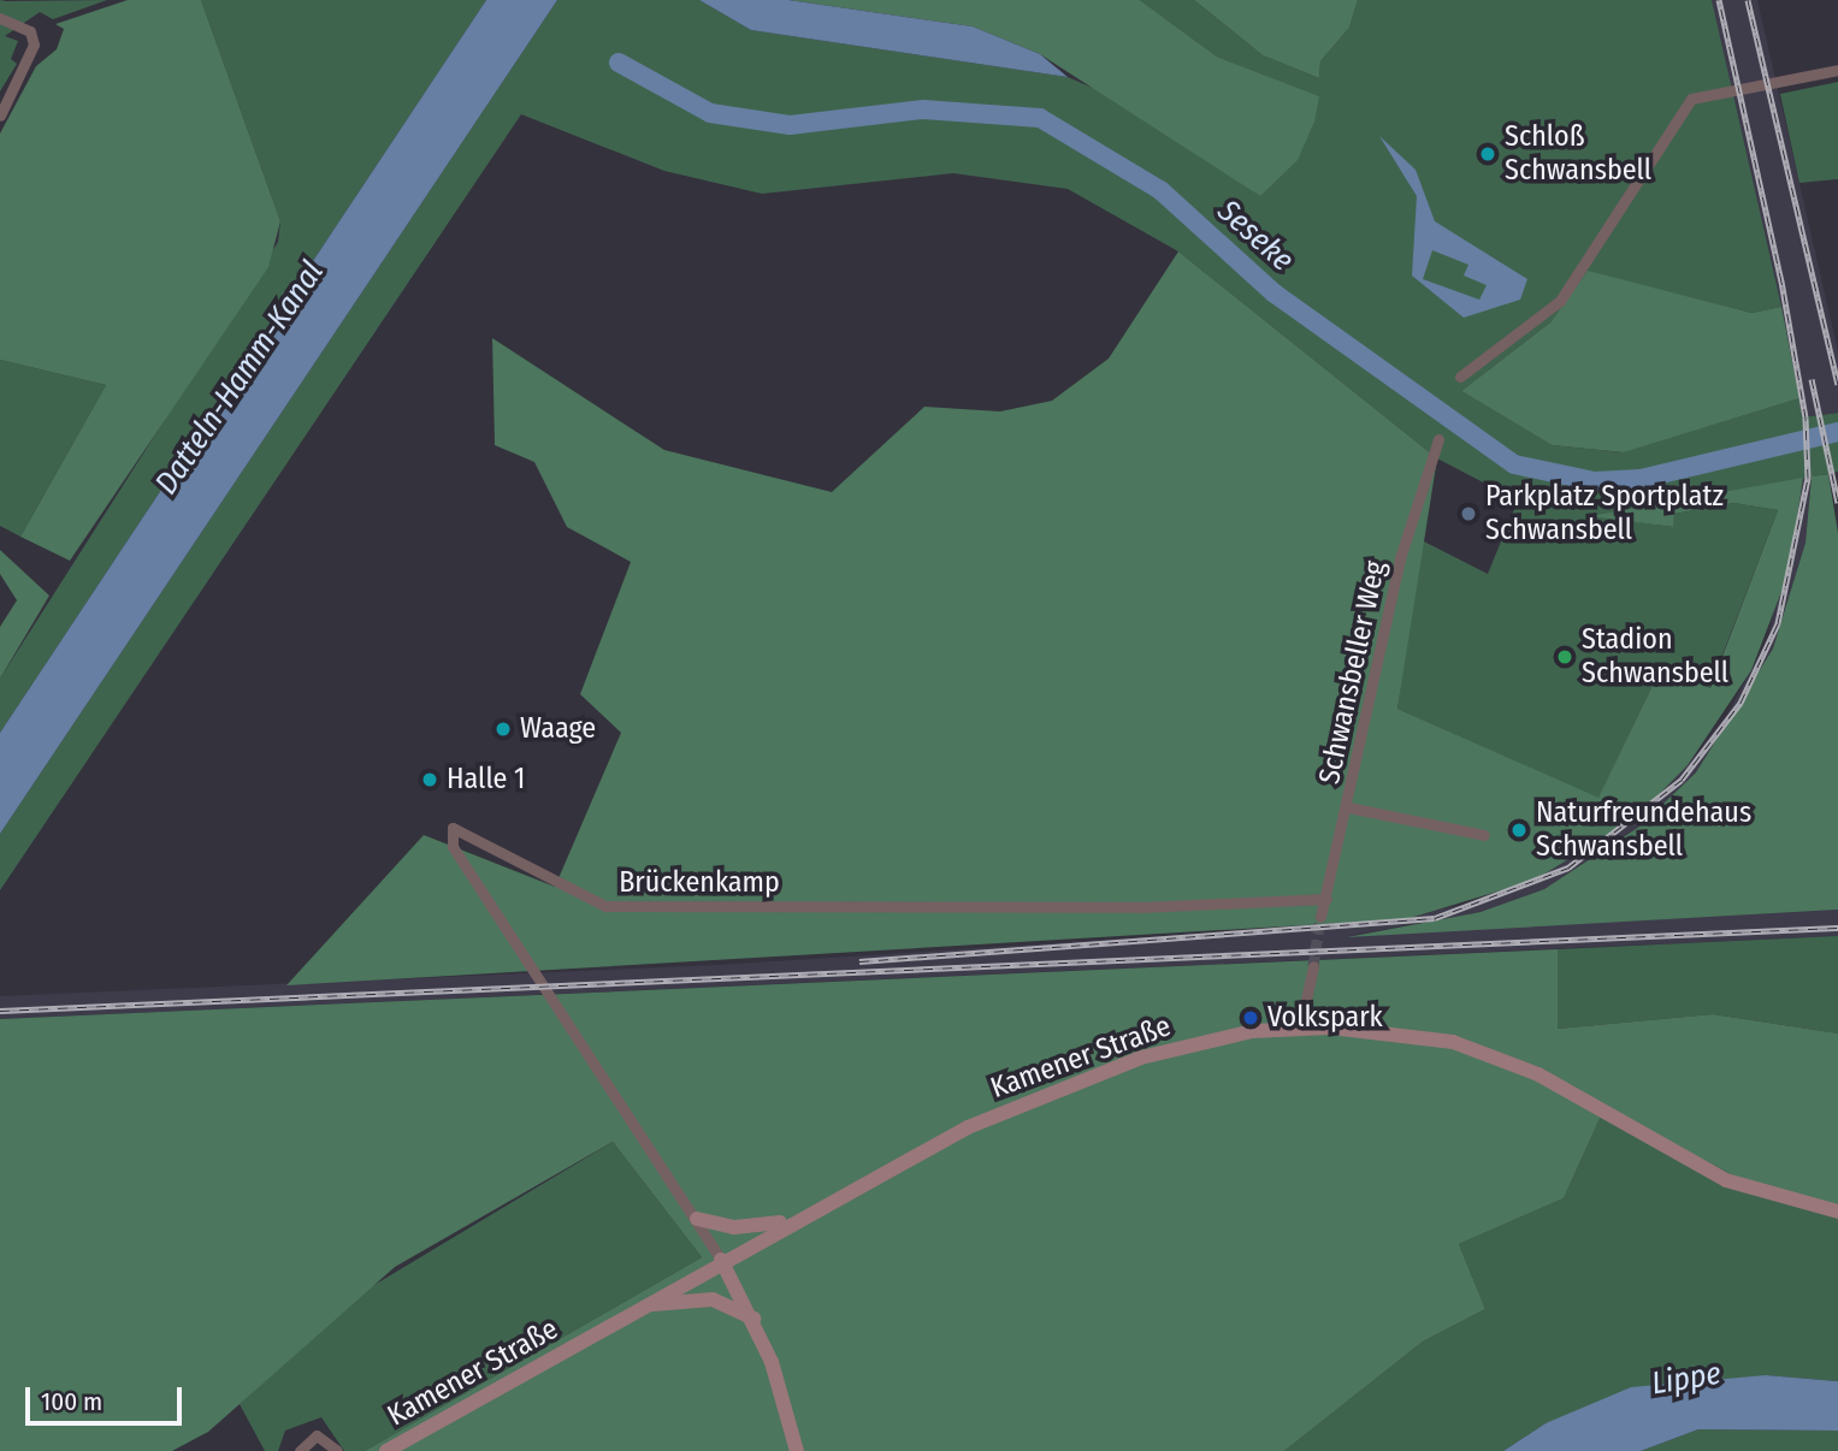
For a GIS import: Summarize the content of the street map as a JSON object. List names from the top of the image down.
{
  "streets": {
    "main road": ["Kamener Straße"],
    "street": ["Schwansbeller Weg", "Brückenkamp"]
  },
  "crossings": [
    ["Schwansbeller Weg", "Brückenkamp"],
    ["Brückenkamp", "Kamener Straße"]
  ],
  "water": ["Seseke", "Datteln-Hamm-Kanal", "Lippe"],
  "places": [
    "Schloß Schwansbell",
    "Parkplatz Sportplatz Schwansbell",
    "Stadion Schwansbell",
    "Waage",
    "Halle 1",
    "Naturfreundehaus Schwansbell",
    "Volkspark"
  ],
  "scale_bar": "100 m"
}
